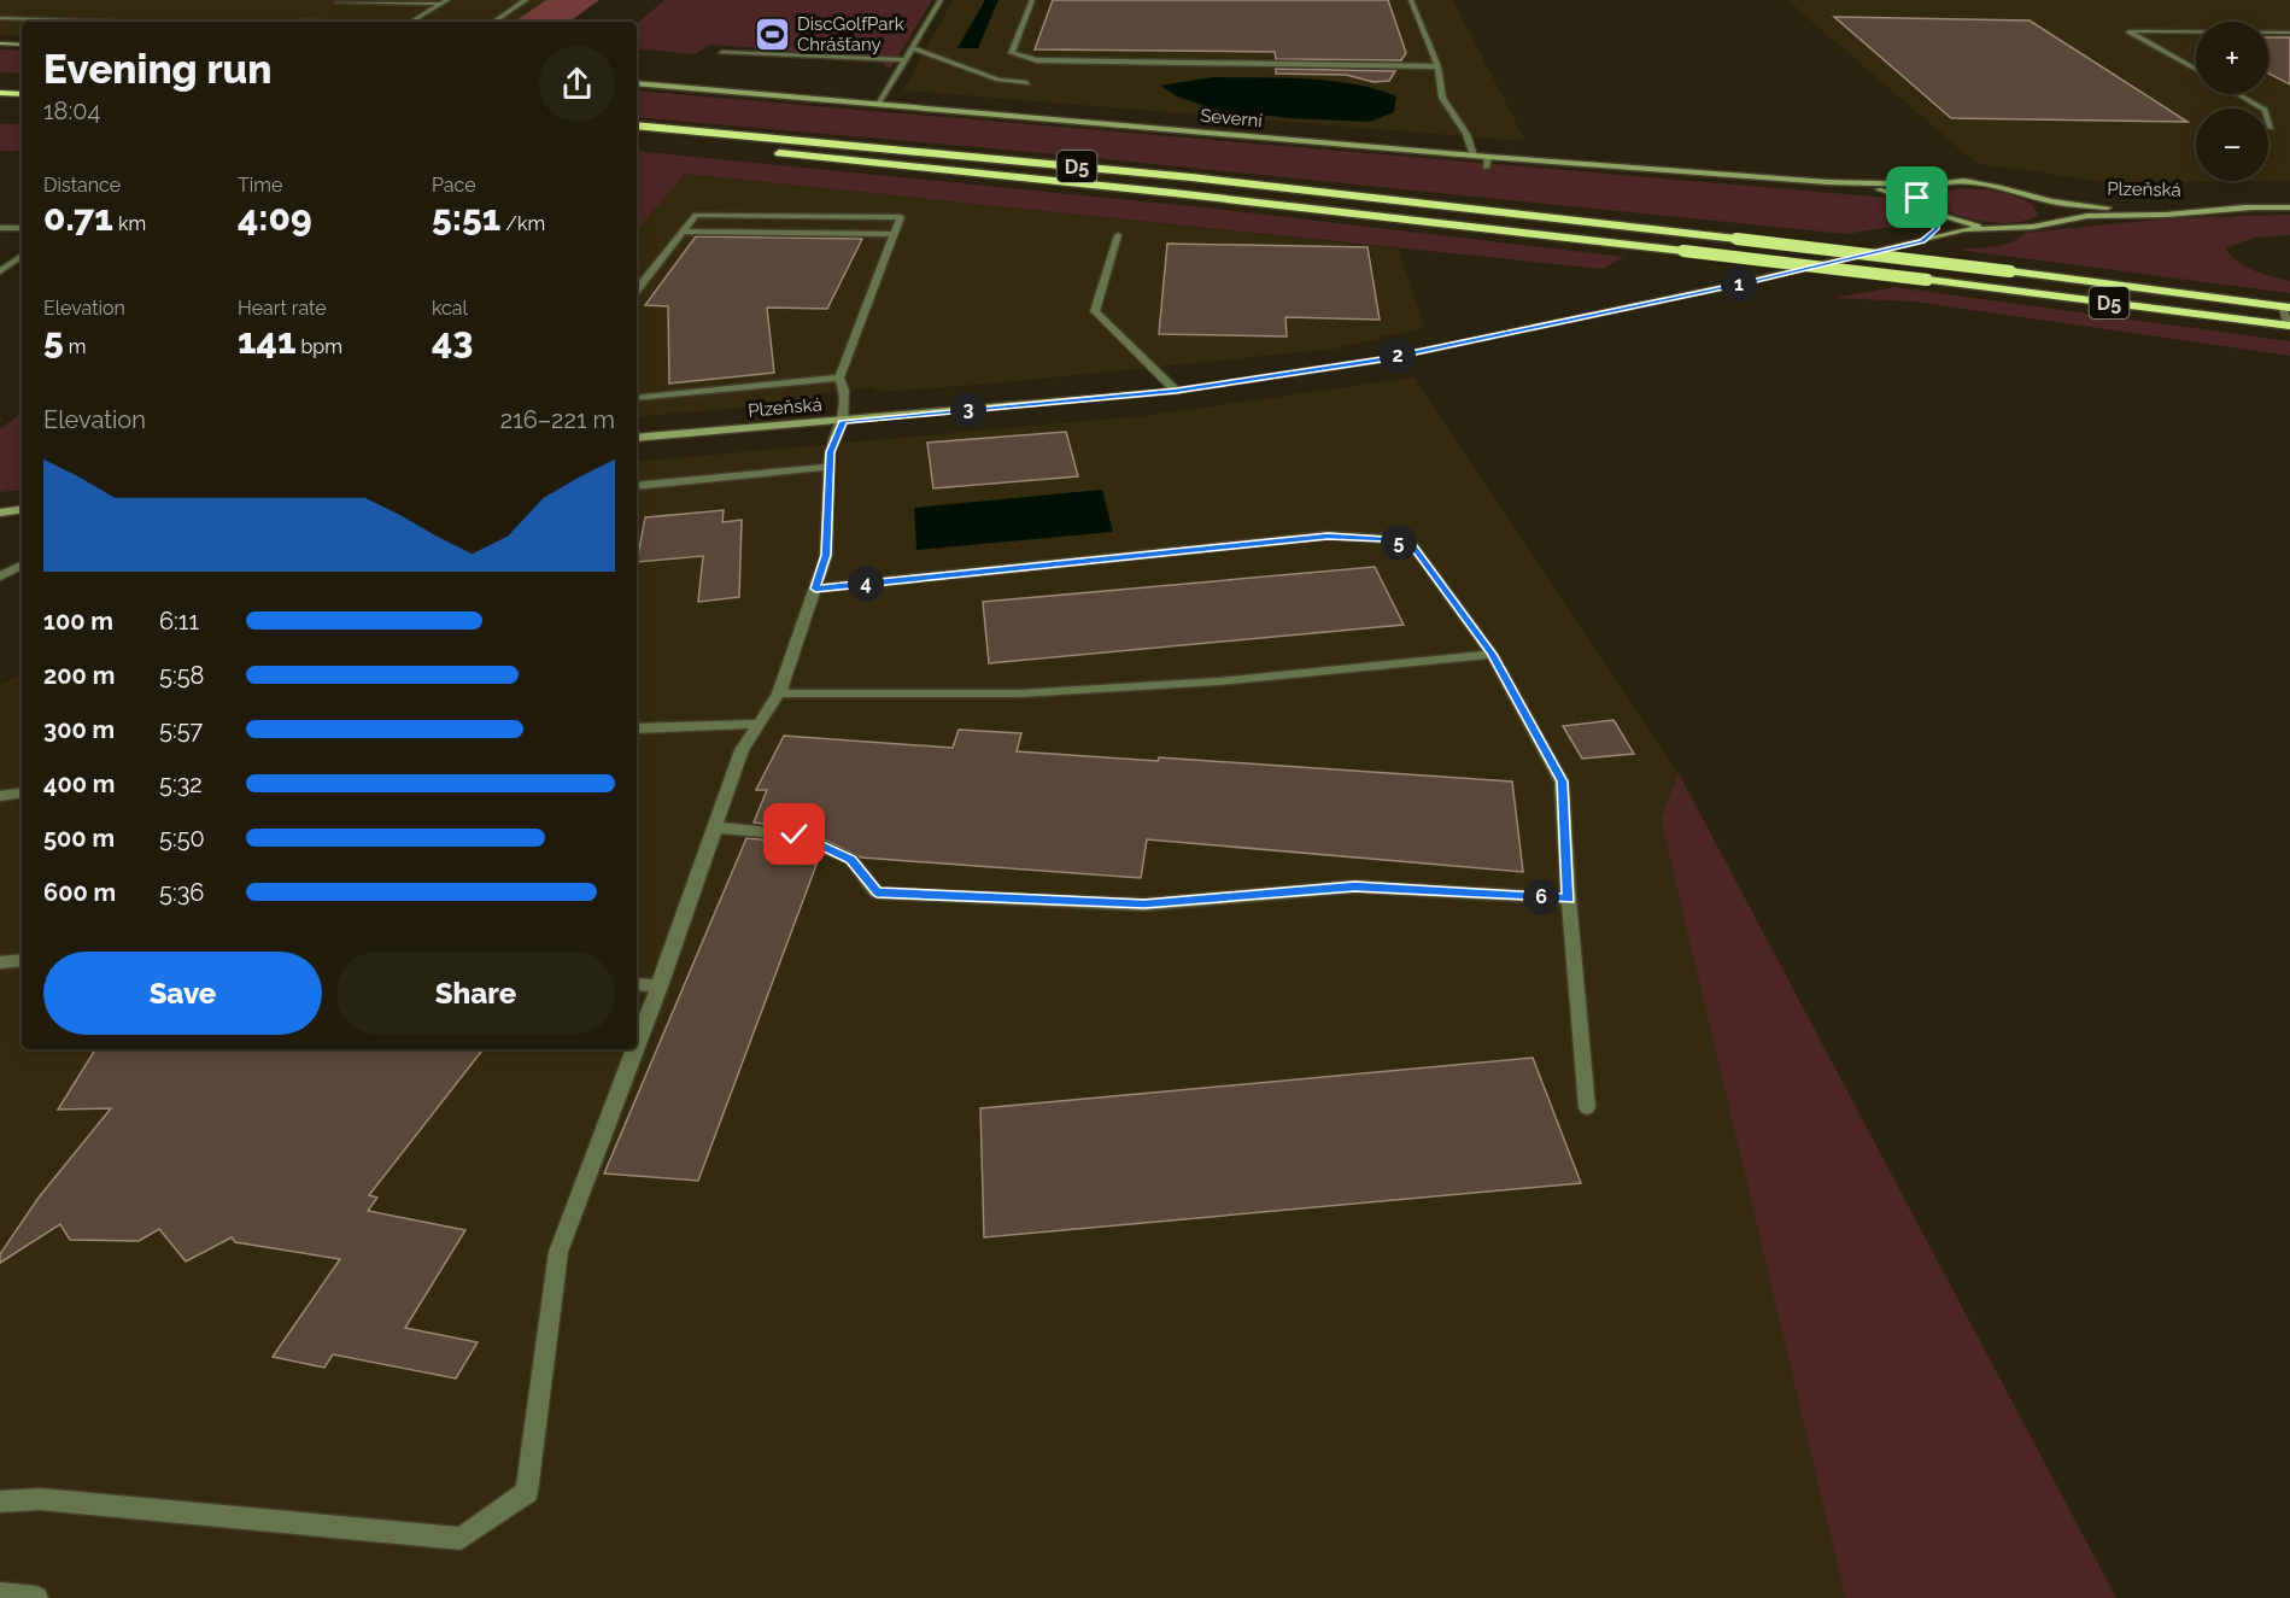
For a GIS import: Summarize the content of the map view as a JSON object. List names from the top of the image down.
{
  "streets": {
    "highway": ["D5"],
    "main road": ["Severní", "Plzeňská"]
  },
  "crossings": [
    ["Severní", "Plzeňská"]
  ],
  "places": {
    "sports": ["DiscGolfPark Chrášťany"]
  },
  "page": {
    "map_buttons": ["+", "−"],
    "heading": ["Evening run", "18:04"],
    "stats": [
      ["Distance", "0.71 km"],
      ["Time", "4:09"],
      ["Pace", "5:51 /km"],
      ["Elevation", "5 m"],
      ["Heart rate", "141 bpm"],
      ["kcal", "43"]
    ],
    "pins": [
      "1",
      "2",
      "3",
      "5",
      "4",
      "6"
    ],
    "chart": ["Elevation", "216–221 m"],
    "list": [
      {
        "name": "100 m",
        "note": "6:11"
      },
      {
        "name": "200 m",
        "note": "5:58"
      },
      {
        "name": "300 m",
        "note": "5:57"
      },
      {
        "name": "400 m",
        "note": "5:32"
      },
      {
        "name": "500 m",
        "note": "5:50"
      },
      {
        "name": "600 m",
        "note": "5:36"
      }
    ],
    "buttons": ["Save", "Share"]
  }
}
